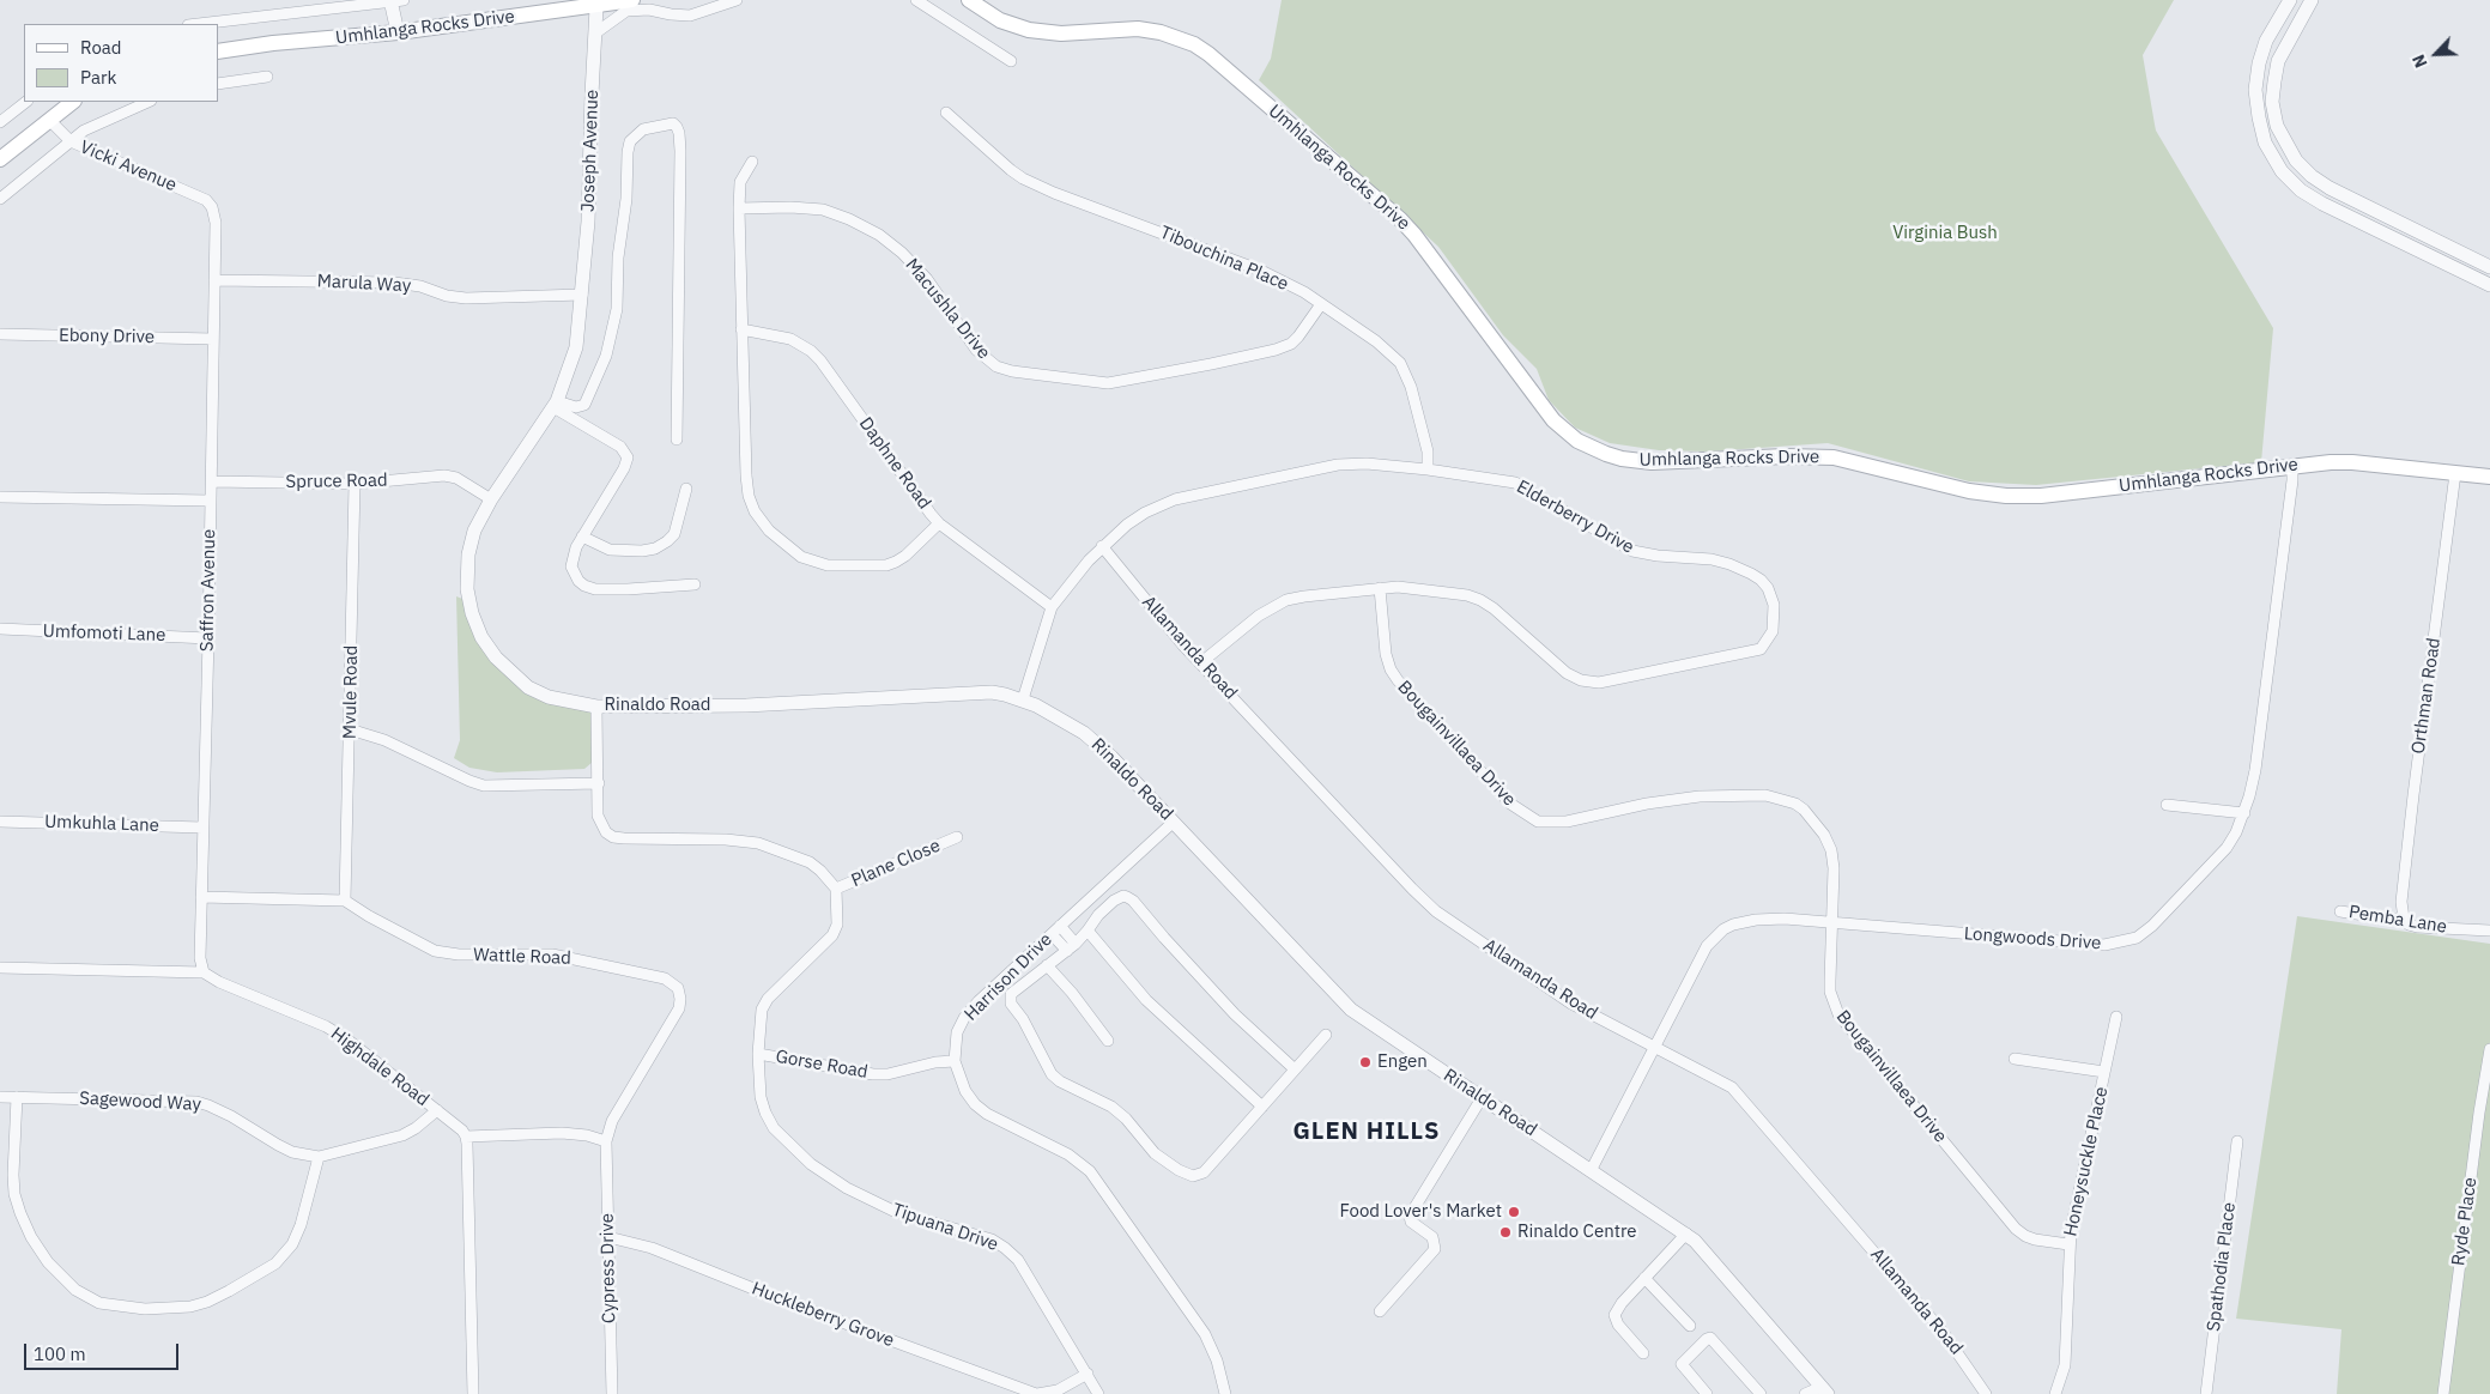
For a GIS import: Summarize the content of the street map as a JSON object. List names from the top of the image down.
{
  "streets": {
    "main road": ["Umhlanga Rocks Drive"],
    "street": [
      "Joseph Avenue",
      "Vicki Avenue",
      "Tibouchina Place",
      "Marula Way",
      "Macushla Drive",
      "Ebony Drive",
      "Daphne Road",
      "Spruce Road",
      "Elderberry Drive",
      "Saffron Avenue",
      "Umfomoti Lane",
      "Allamanda Road",
      "Mvule Road",
      "Orthman Road",
      "Rinaldo Road",
      "Bougainvillaea Drive",
      "Umkuhla Lane",
      "Plane Close",
      "Pemba Lane",
      "Longwoods Drive",
      "Wattle Road",
      "Harrison Drive",
      "Gorse Road",
      "Highdale Road",
      "Sagewood Way",
      "Honeysuckle Place",
      "Ryde Place",
      "Tipuana Drive",
      "Spathodia Place",
      "Cypress Drive",
      "Huckleberry Grove"
    ]
  },
  "crossings": [
    ["Umhlanga Rocks Drive", "Joseph Avenue"],
    ["Umhlanga Rocks Drive", "Orthman Road"],
    ["Umhlanga Rocks Drive", "Longwoods Drive"],
    ["Joseph Avenue", "Marula Way"],
    ["Joseph Avenue", "Rinaldo Road"],
    ["Vicki Avenue", "Saffron Avenue"],
    ["Tibouchina Place", "Macushla Drive"],
    ["Tibouchina Place", "Elderberry Drive"],
    ["Marula Way", "Saffron Avenue"],
    ["Marula Way", "Rinaldo Road"],
    ["Ebony Drive", "Saffron Avenue"],
    ["Daphne Road", "Elderberry Drive"],
    ["Spruce Road", "Saffron Avenue"],
    ["Spruce Road", "Mvule Road"],
    ["Spruce Road", "Rinaldo Road"],
    ["Elderberry Drive", "Allamanda Road"],
    ["Elderberry Drive", "Rinaldo Road"],
    ["Elderberry Drive", "Bougainvillaea Drive"],
    ["Saffron Avenue", "Umfomoti Lane"],
    ["Saffron Avenue", "Umkuhla Lane"],
    ["Saffron Avenue", "Wattle Road"],
    ["Saffron Avenue", "Highdale Road"],
    ["Allamanda Road", "Longwoods Drive"],
    ["Mvule Road", "Wattle Road"],
    ["Orthman Road", "Pemba Lane"],
    ["Rinaldo Road", "Longwoods Drive"],
    ["Rinaldo Road", "Harrison Drive"],
    ["Bougainvillaea Drive", "Longwoods Drive"],
    ["Bougainvillaea Drive", "Honeysuckle Place"],
    ["Plane Close", "Tipuana Drive"],
    ["Wattle Road", "Cypress Drive"],
    ["Harrison Drive", "Gorse Road"],
    ["Gorse Road", "Tipuana Drive"],
    ["Highdale Road", "Sagewood Way"],
    ["Tipuana Drive", "Huckleberry Grove"],
    ["Cypress Drive", "Huckleberry Grove"]
  ],
  "districts": ["GLEN HILLS"],
  "parks": ["Virginia Bush"],
  "places": ["Engen", "Food Lover's Market", "Rinaldo Centre"],
  "legend": ["Road", "Park"],
  "scale_bar": "100 m",
  "north": "bottom left"
}
